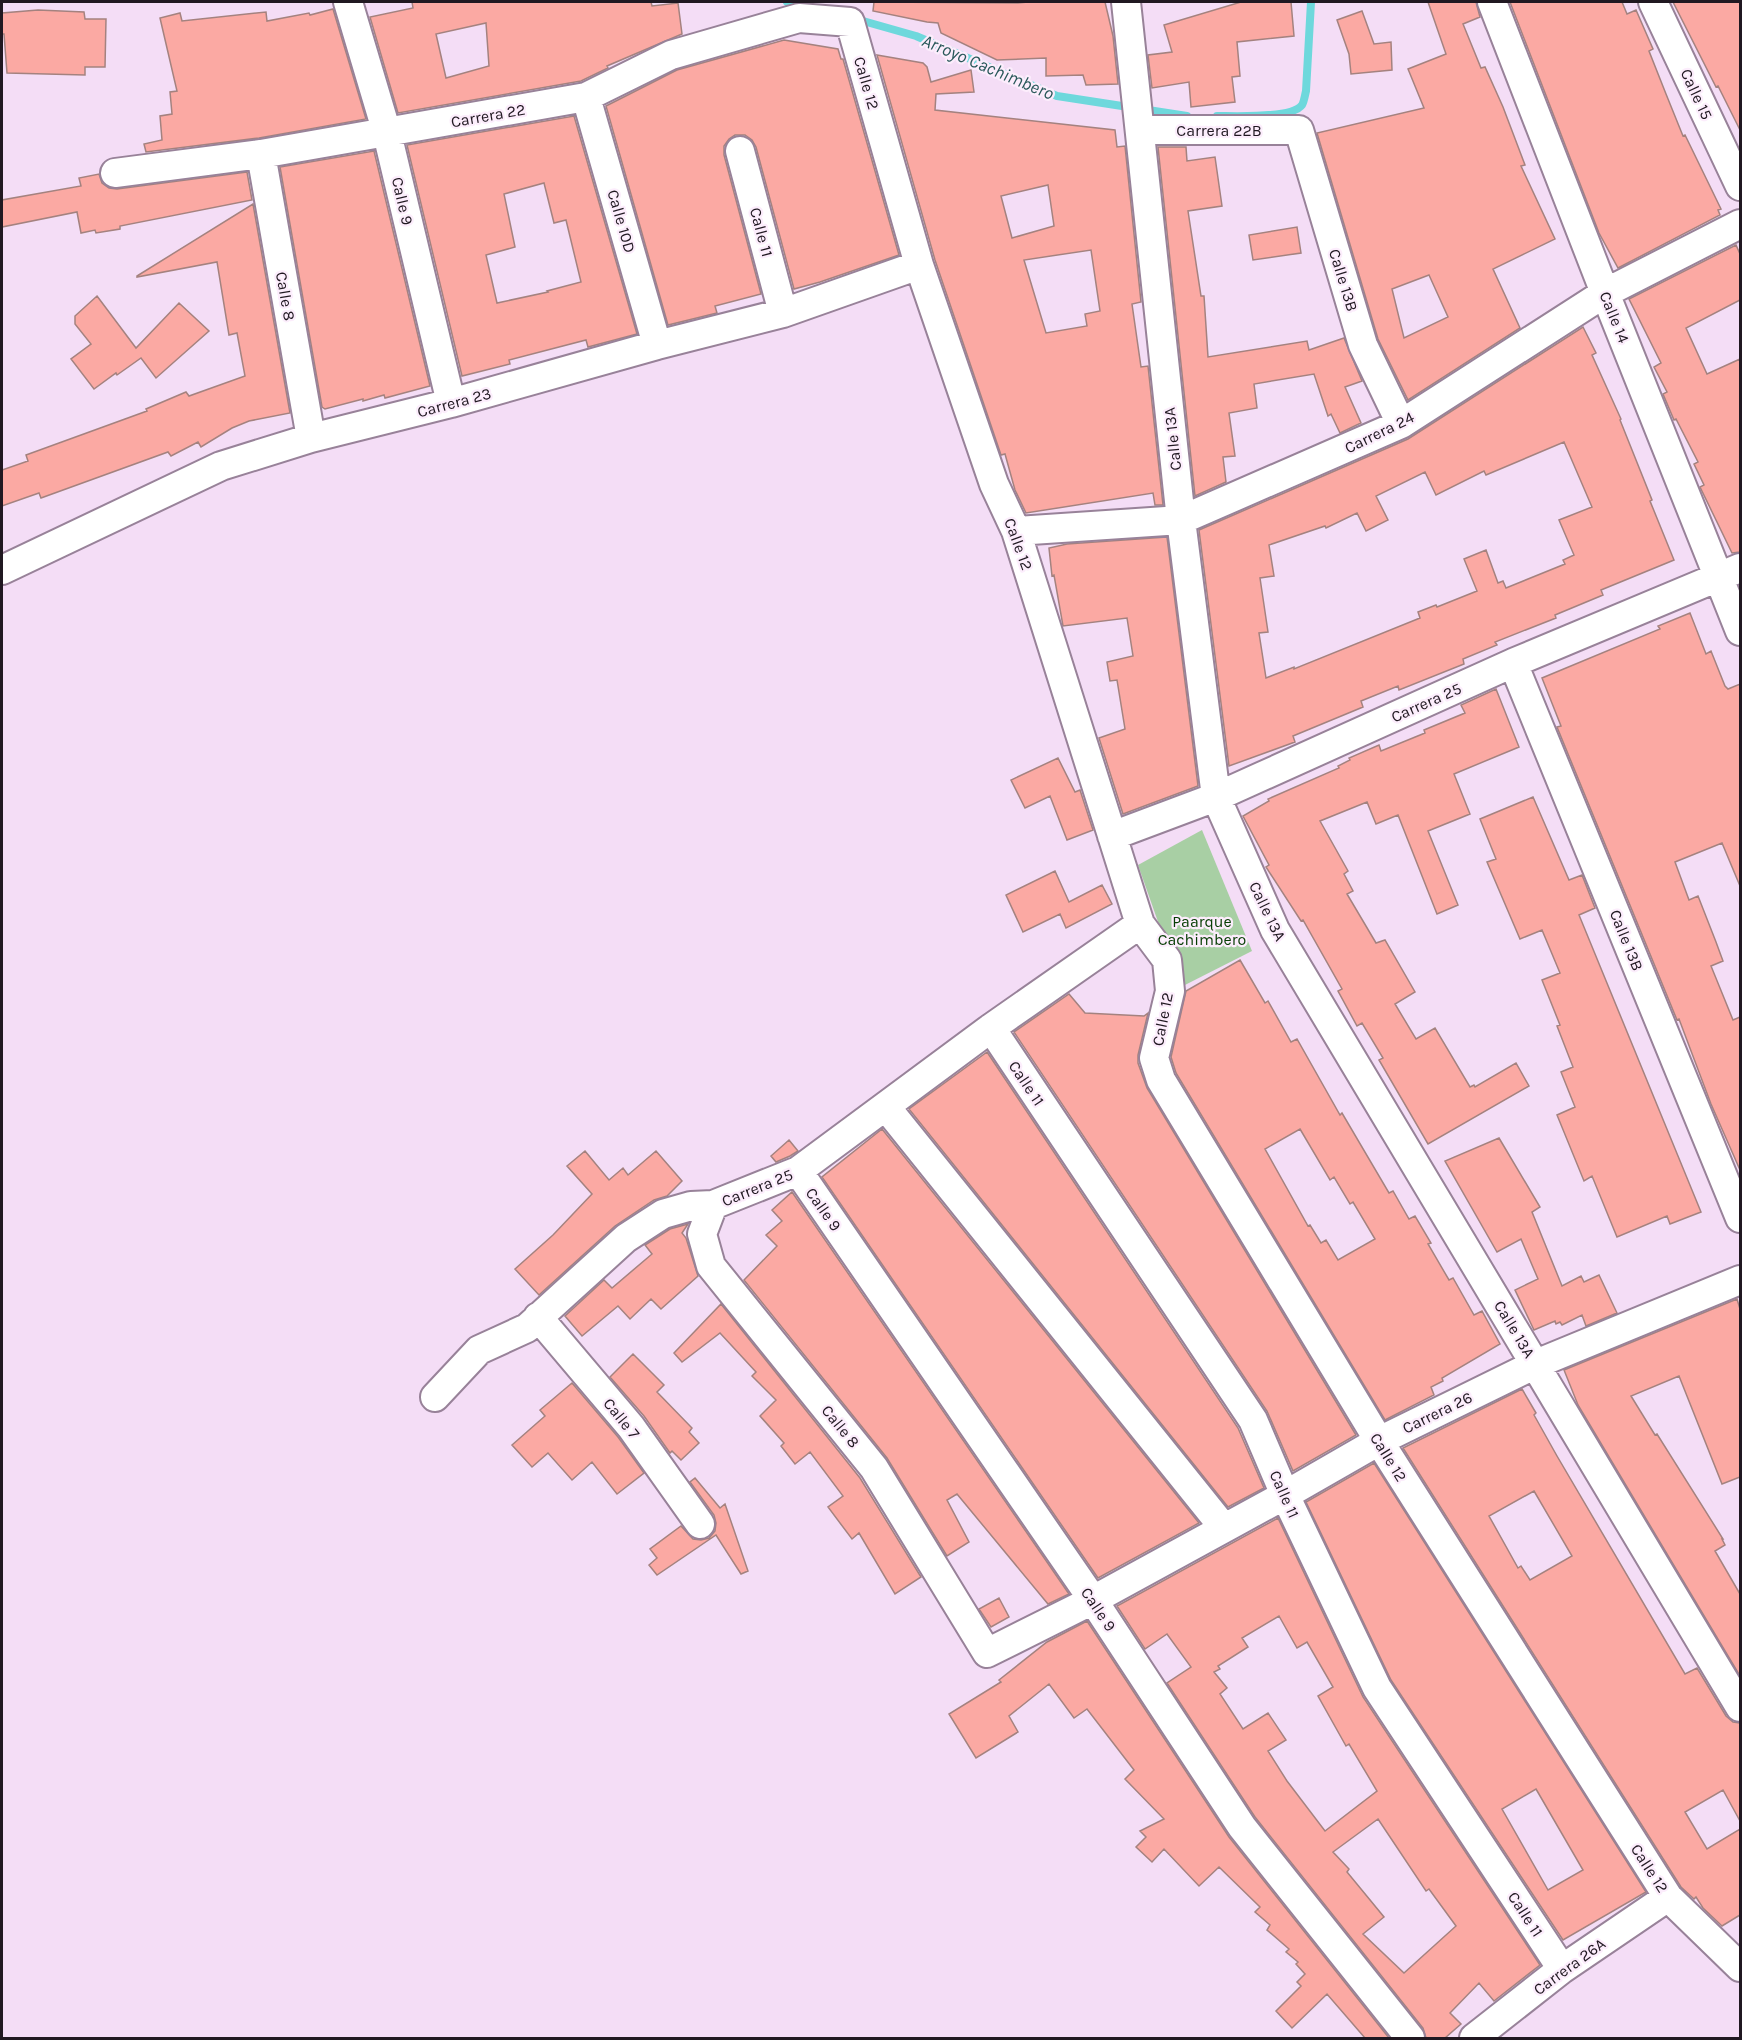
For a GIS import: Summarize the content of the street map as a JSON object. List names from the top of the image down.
{
  "streets": {
    "street": [
      "Calle 12",
      "Calle 15",
      "Carrera 22",
      "Carrera 22B",
      "Calle 9",
      "Calle 10D",
      "Calle 11",
      "Calle 13B",
      "Calle 8",
      "Calle 14",
      "Carrera 23",
      "Carrera 24",
      "Calle 13A",
      "Carrera 25",
      "Carrera 26",
      "Calle 7",
      "Carrera 26A"
    ]
  },
  "crossings": [
    ["Calle 12", "Carrera 22"],
    ["Calle 12", "Carrera 23"],
    ["Calle 12", "Carrera 24"],
    ["Calle 12", "Carrera 25"],
    ["Calle 12", "Carrera 26"],
    ["Calle 12", "Carrera 26A"],
    ["Carrera 22", "Calle 9"],
    ["Carrera 22", "Calle 10D"],
    ["Carrera 22", "Calle 8"],
    ["Carrera 22B", "Calle 13B"],
    ["Carrera 22B", "Calle 13A"],
    ["Calle 9", "Carrera 23"],
    ["Calle 9", "Carrera 25"],
    ["Calle 9", "Carrera 26"],
    ["Calle 10D", "Carrera 23"],
    ["Calle 11", "Carrera 23"],
    ["Calle 11", "Carrera 25"],
    ["Calle 11", "Carrera 26"],
    ["Calle 11", "Carrera 26A"],
    ["Calle 13B", "Carrera 24"],
    ["Calle 13B", "Carrera 25"],
    ["Calle 8", "Carrera 23"],
    ["Calle 8", "Carrera 25"],
    ["Calle 8", "Carrera 26"],
    ["Calle 14", "Carrera 24"],
    ["Calle 14", "Carrera 25"],
    ["Carrera 24", "Calle 13A"],
    ["Calle 13A", "Carrera 25"],
    ["Calle 13A", "Carrera 26"],
    ["Carrera 25", "Calle 7"]
  ],
  "water": ["Arroyo Cachimbero"],
  "parks": ["Paarque Cachimbero"]
}
